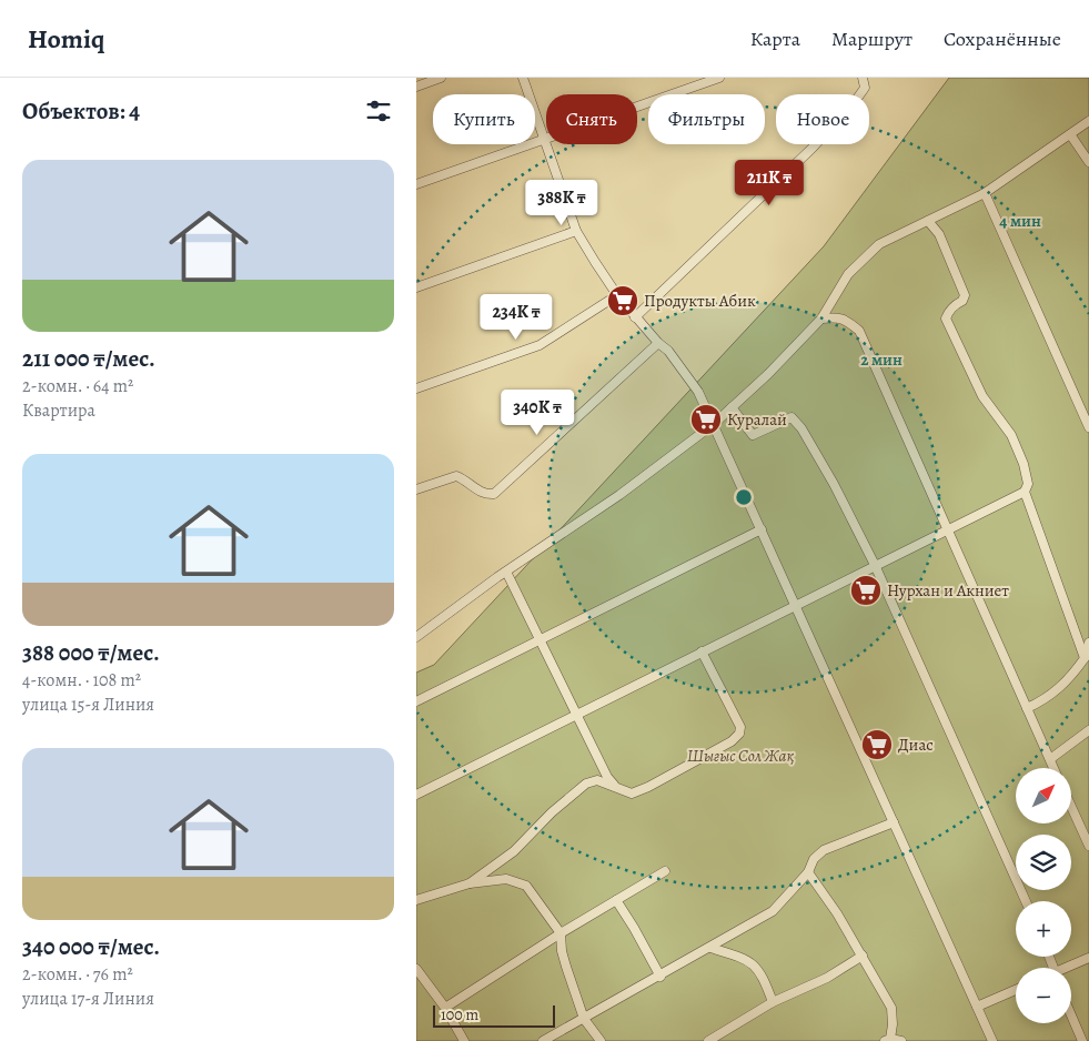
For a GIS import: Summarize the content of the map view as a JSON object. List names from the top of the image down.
{
  "parks": ["Шығыс Сол Жақ"],
  "places": {
    "supermarket": [
      "Продукты Абик",
      "Куралай",
      "Нурхан и Акниет",
      "Диас"
    ]
  },
  "scale_bar": "100 m",
  "north": "top right",
  "page": {
    "header": "Homiq",
    "nav": ["Карта", "Маршрут", "Сохранённые"],
    "heading": "Объектов: 4",
    "chip": [
      "Купить",
      "Снять",
      "Фильтры",
      "Новое"
    ],
    "list": [
      {
        "name": "211 000 ₸/мес.",
        "note": "2-комн. · 64 m² · Квартира"
      },
      {
        "name": "388 000 ₸/мес.",
        "note": "4-комн. · 108 m² · улица 15-я Линия"
      },
      {
        "name": "340 000 ₸/мес.",
        "note": "2-комн. · 76 m² · улица 17-я Линия"
      }
    ],
    "price": [
      "211K ₸",
      "388K ₸",
      "234K ₸",
      "340K ₸"
    ],
    "map_buttons": ["+", "−"],
    "scale": "100 m"
  },
  "rings": ["4 мин", "2 мин"]
}
